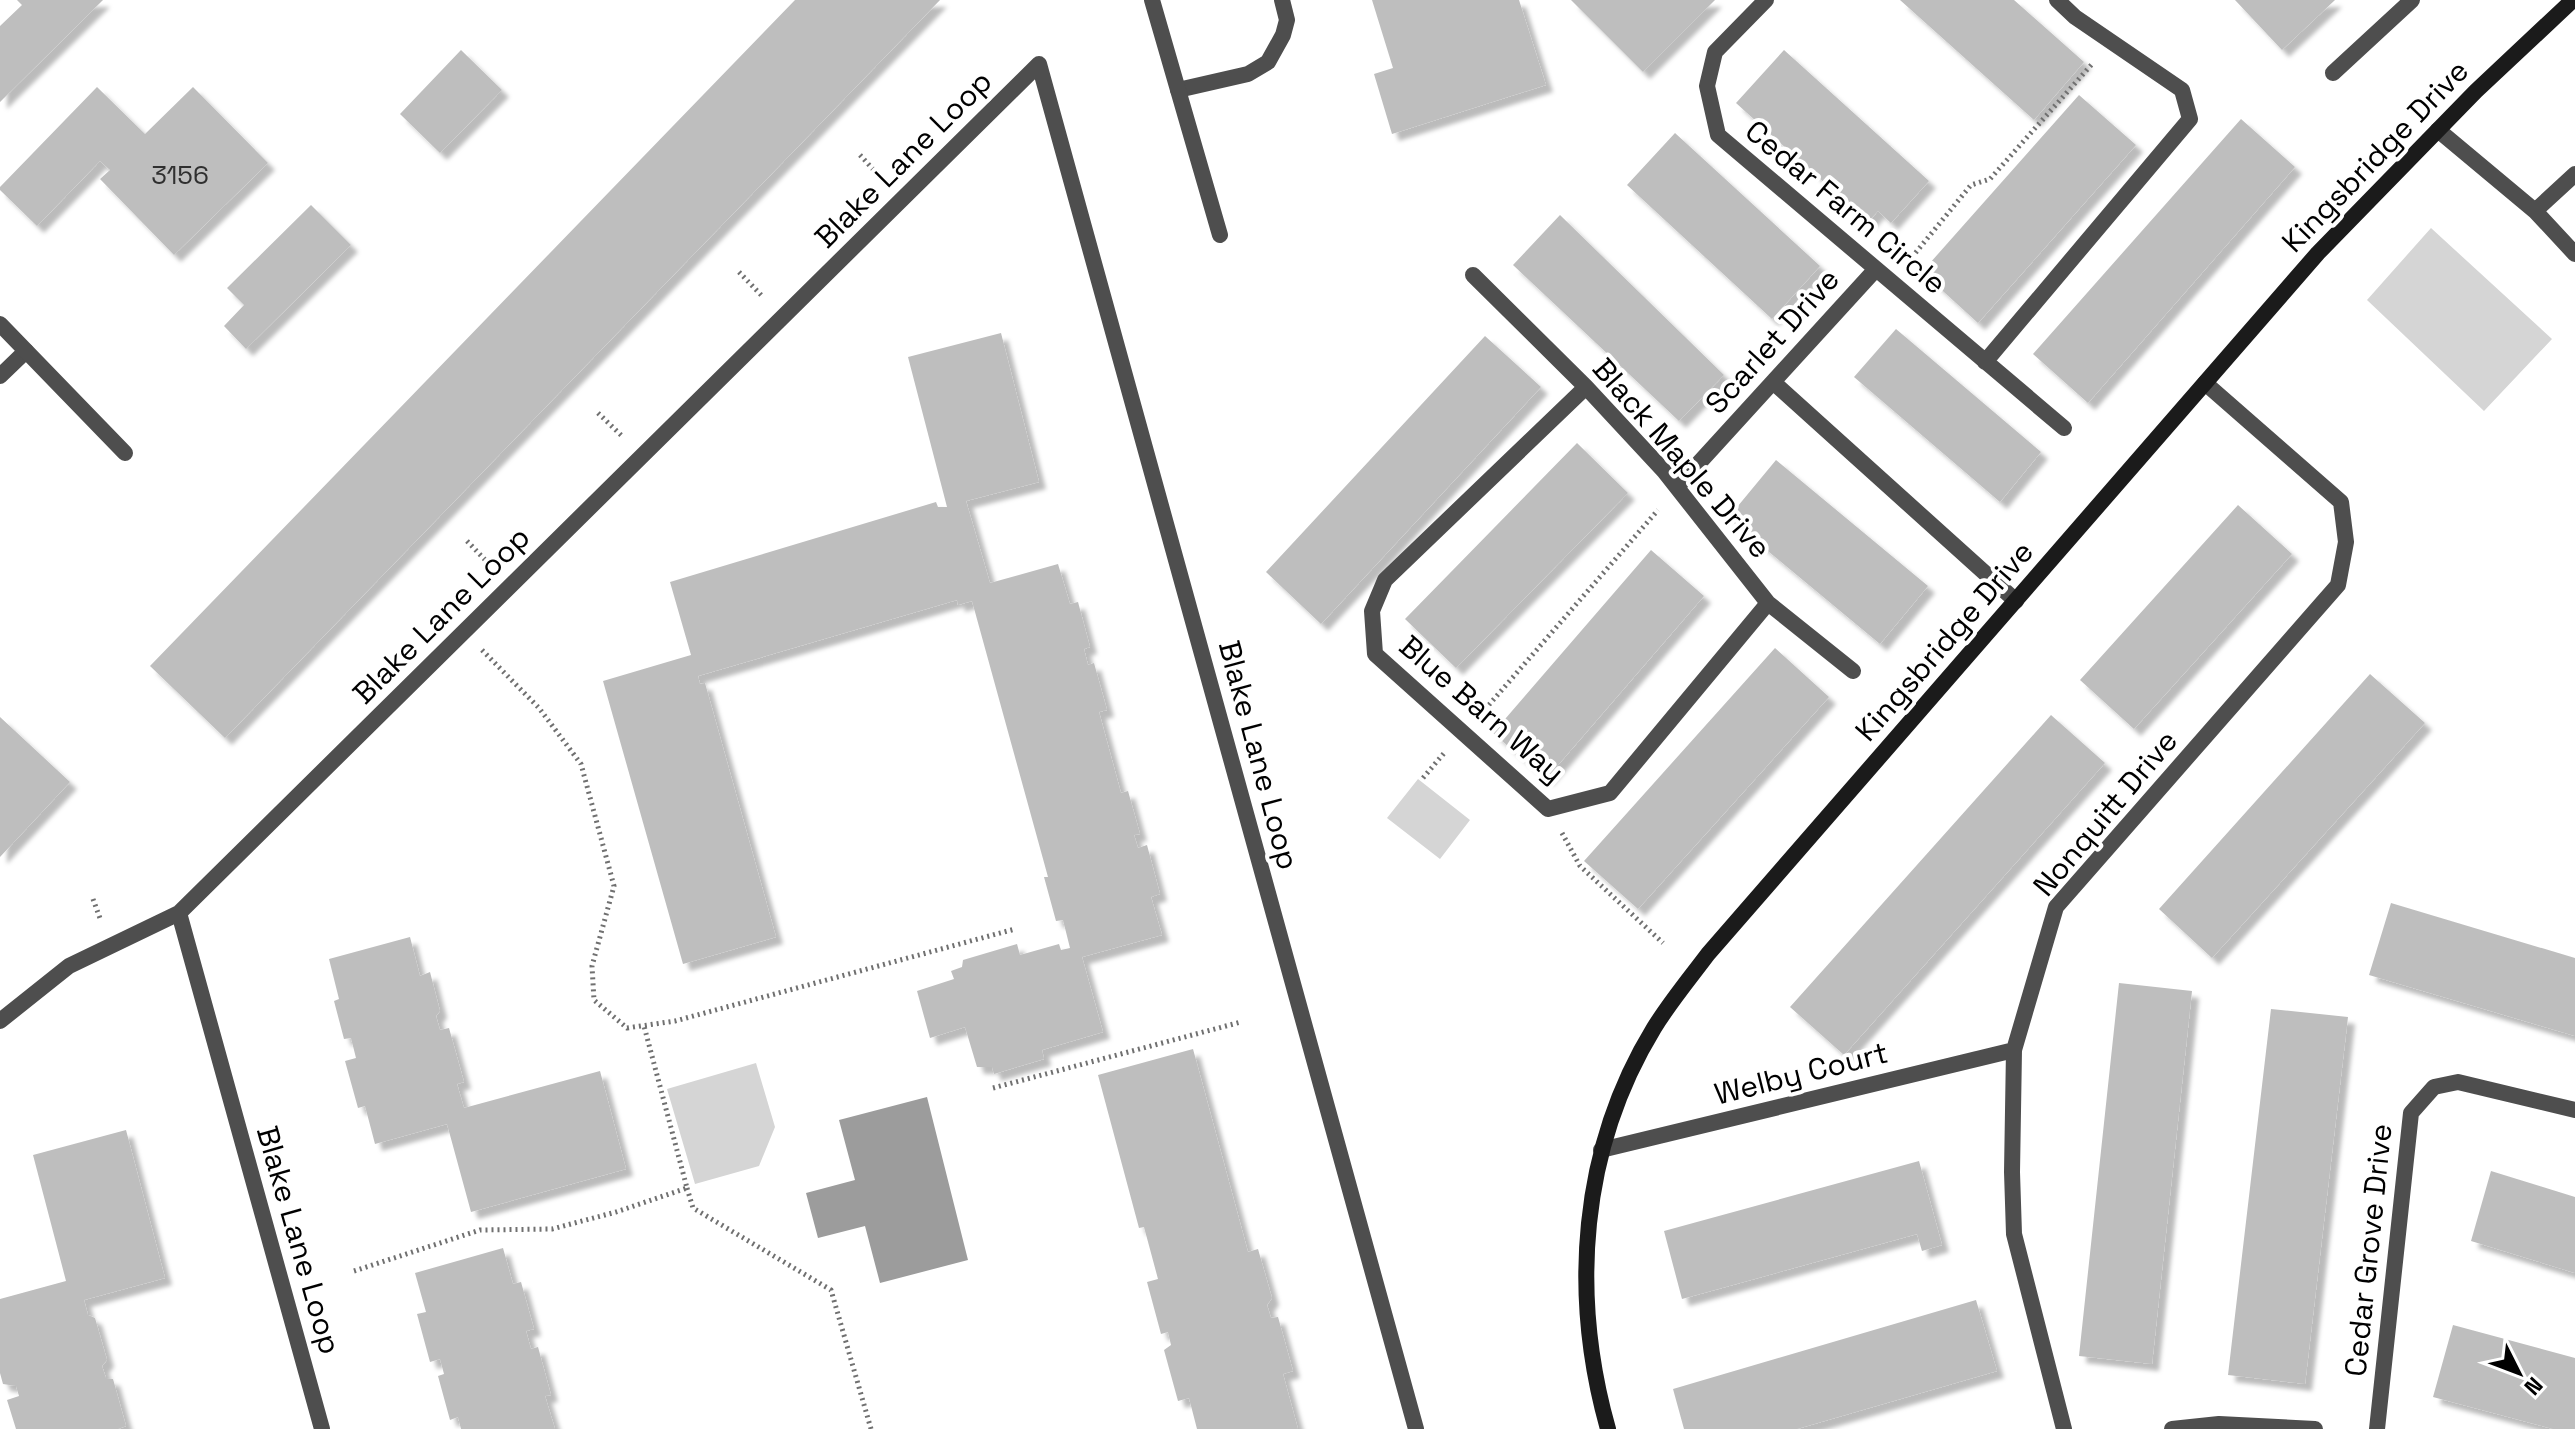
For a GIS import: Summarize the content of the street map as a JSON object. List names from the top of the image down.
{
  "streets": {
    "street": [
      "Kingsbridge Drive",
      "Blake Lane Loop",
      "Cedar Farm Circle",
      "Scarlet Drive",
      "Black Maple Drive",
      "Blue Barn Way",
      "Nonquitt Drive",
      "Welby Court",
      "Cedar Grove Drive"
    ]
  },
  "crossings": [
    ["Kingsbridge Drive", "Nonquitt Drive"],
    ["Kingsbridge Drive", "Welby Court"],
    ["Cedar Farm Circle", "Scarlet Drive"],
    ["Scarlet Drive", "Black Maple Drive"],
    ["Black Maple Drive", "Blue Barn Way"],
    ["Nonquitt Drive", "Welby Court"]
  ],
  "house_numbers": ["3156"],
  "north": "bottom right"
}
